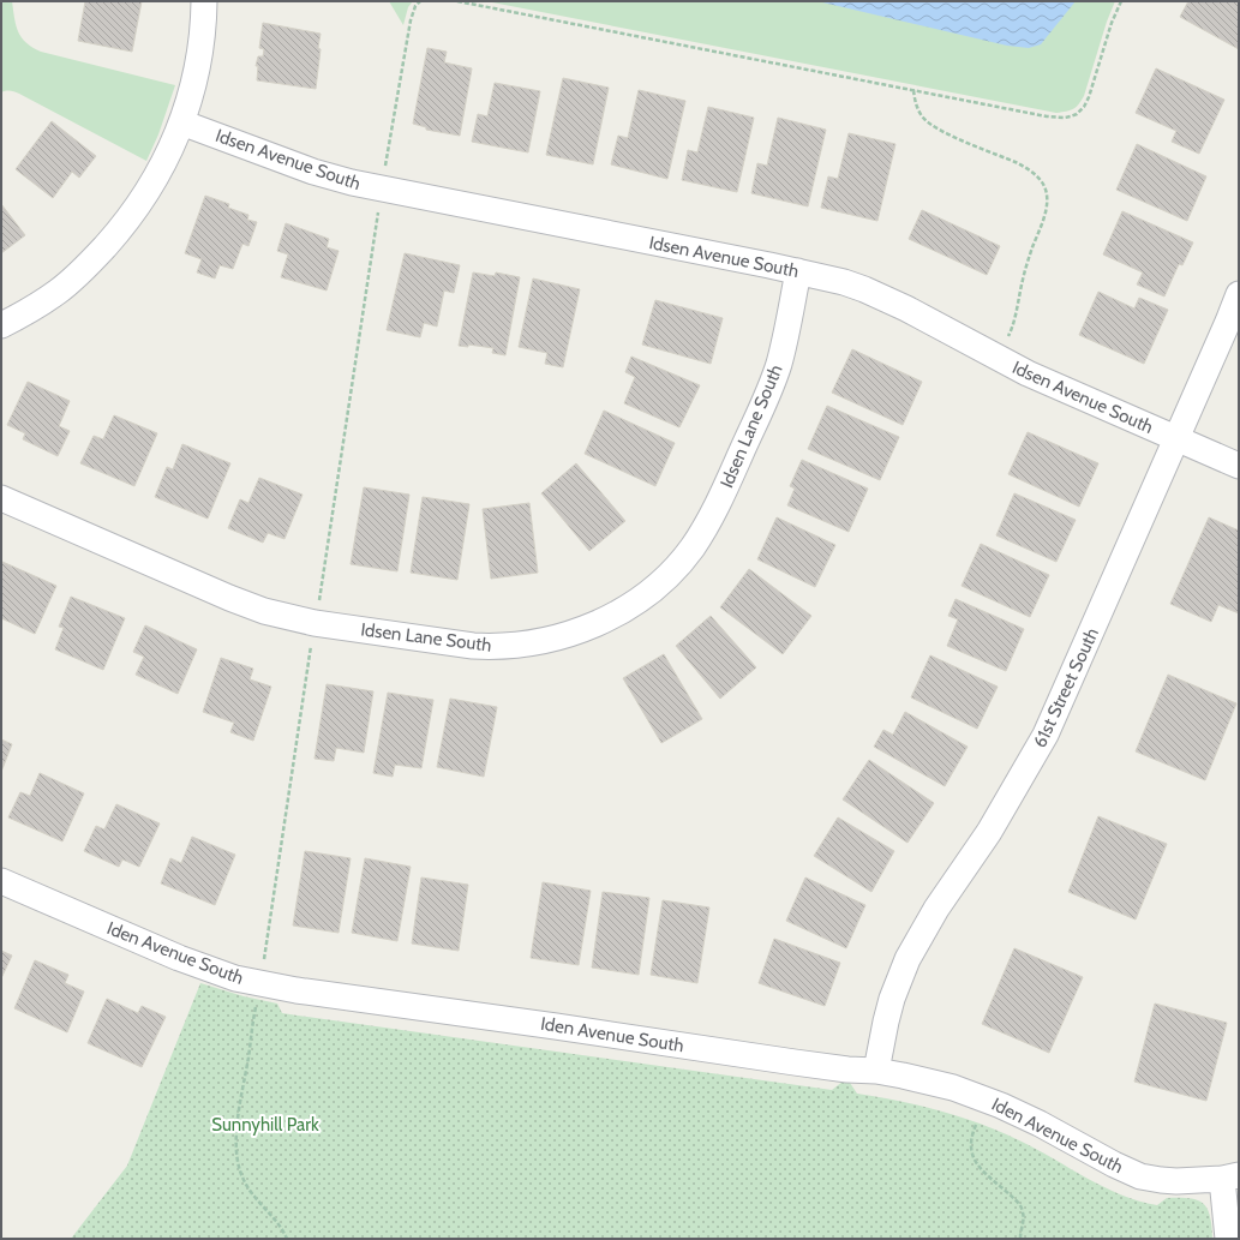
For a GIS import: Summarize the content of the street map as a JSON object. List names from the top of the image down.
{
  "streets": {
    "street": [
      "Idsen Avenue South",
      "Idsen Lane South",
      "61st Street South",
      "Iden Avenue South"
    ]
  },
  "crossings": [
    ["Idsen Avenue South", "Idsen Lane South"],
    ["Idsen Avenue South", "61st Street South"],
    ["61st Street South", "Iden Avenue South"]
  ],
  "parks": ["Sunnyhill Park"]
}
